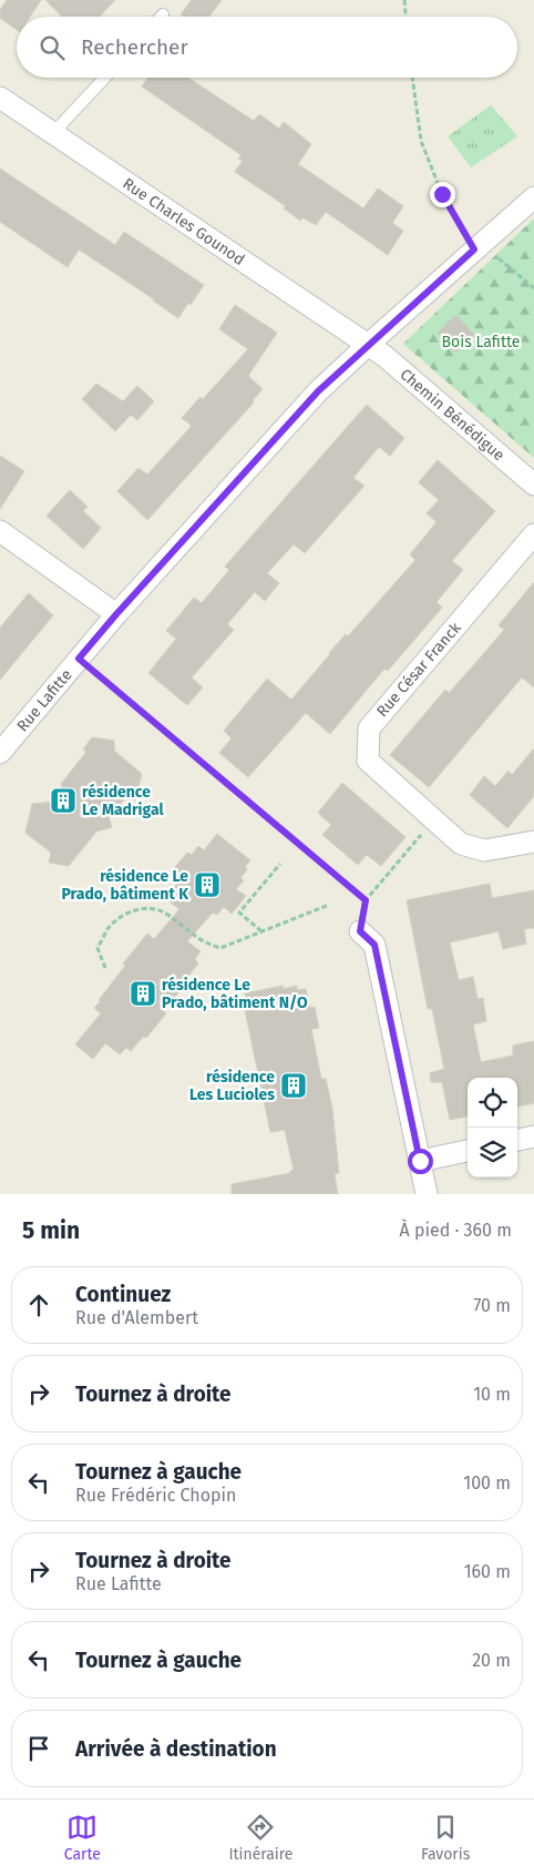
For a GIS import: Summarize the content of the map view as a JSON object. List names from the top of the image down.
{
  "streets": {
    "street": [
      "Rue Charles Gounod",
      "Chemin Bénédigue",
      "Rue César Franck",
      "Rue Lafitte"
    ]
  },
  "crossings": [
    ["Rue Charles Gounod", "Chemin Bénédigue"],
    ["Rue Charles Gounod", "Rue Lafitte"],
    ["Chemin Bénédigue", "Rue Lafitte"]
  ],
  "parks": ["Bois Lafitte"],
  "places": {
    "building": [
      "résidence Le Madrigal",
      "résidence Le Prado, bâtiment K",
      "résidence Le Prado, bâtiment N/O",
      "résidence Les Lucioles"
    ]
  },
  "page": {
    "search": "Rechercher",
    "heading": ["5 min", "À pied · 360 m"],
    "list": [
      ["Continuez", "Rue d'Alembert", "70 m"],
      ["Tournez à droite", "10 m"],
      ["Tournez à gauche", "Rue Frédéric Chopin", "100 m"],
      ["Tournez à droite", "Rue Lafitte", "160 m"],
      ["Tournez à gauche", "20 m"],
      "Arrivée à destination"
    ],
    "nav": ["Carte", "Itinéraire", "Favoris"]
  }
}
